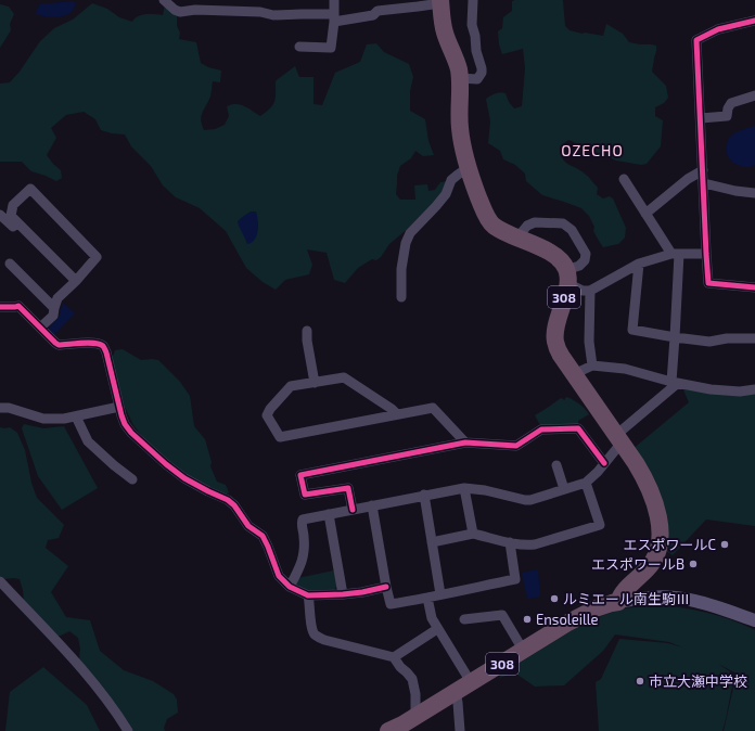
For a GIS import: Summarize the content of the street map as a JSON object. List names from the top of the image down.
{
  "streets": {
    "highway": ["308"]
  },
  "districts": ["OZECHO"],
  "places": [
    "エスポワールC",
    "エスポワールB",
    "ルミエール南生駒Ⅲ",
    "Ensoleille",
    "市立大瀬中学校"
  ]
}
